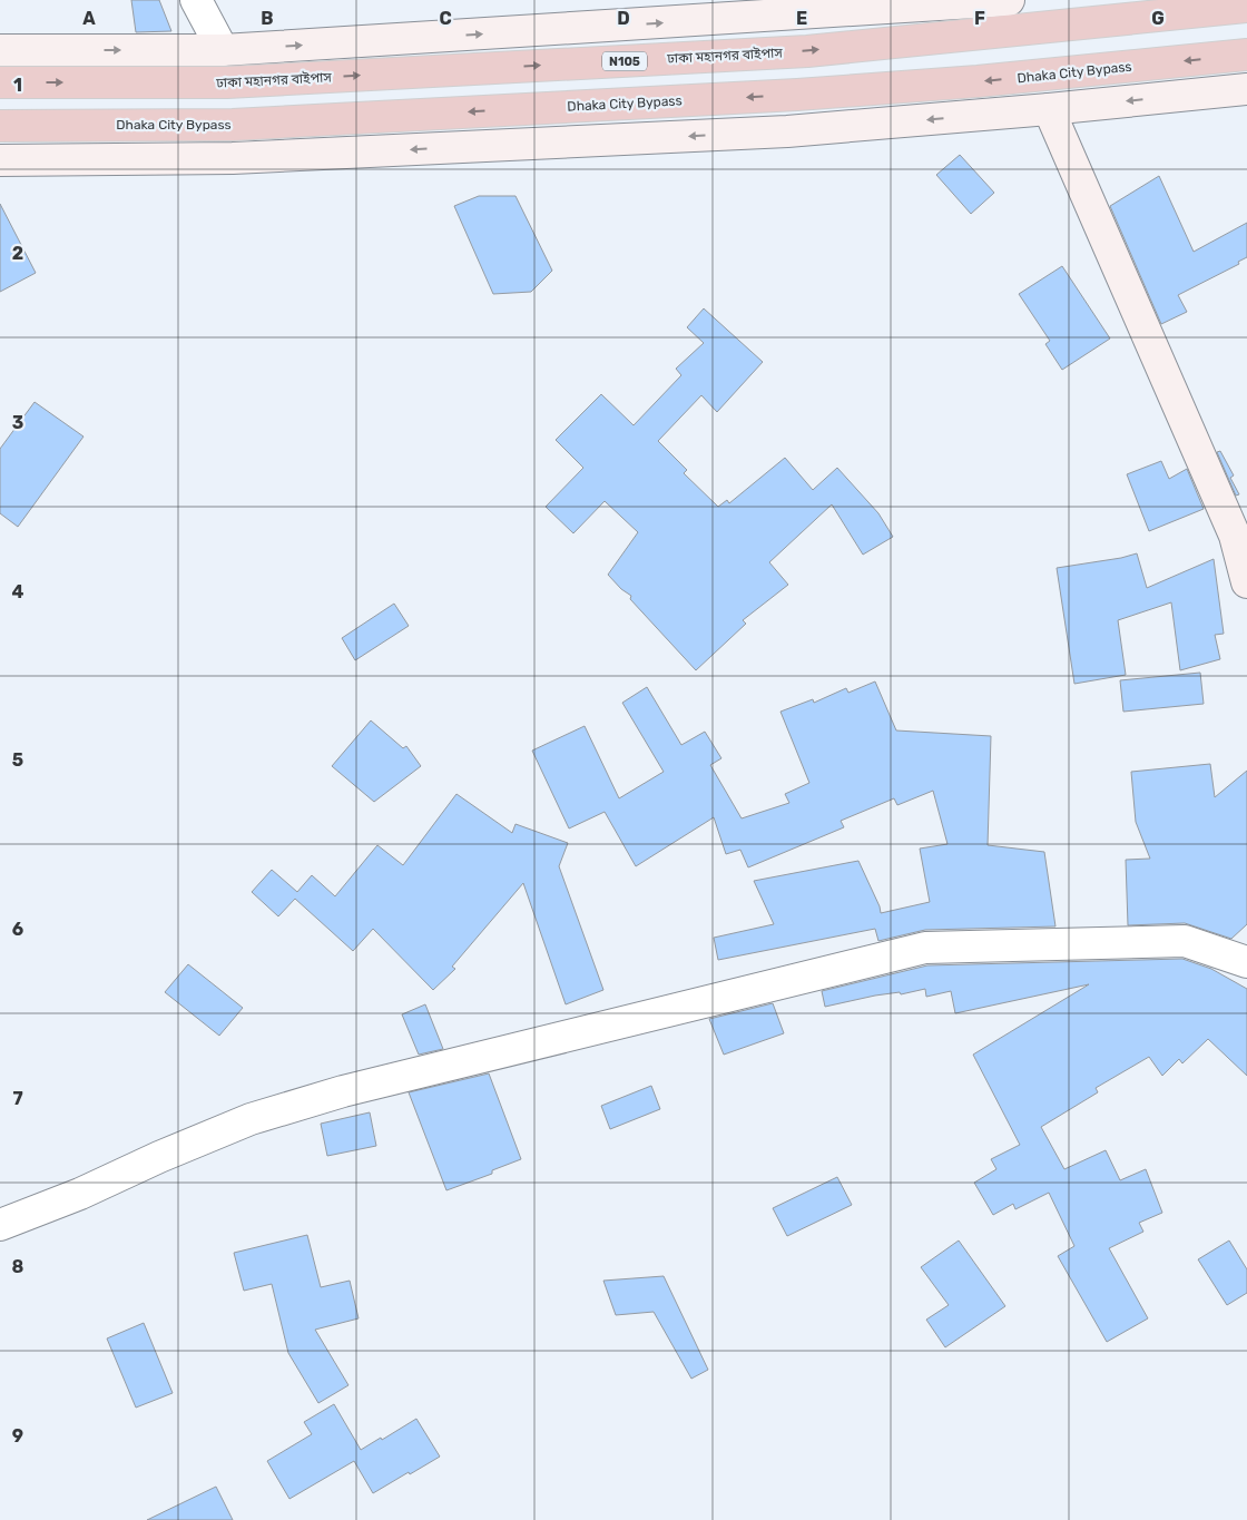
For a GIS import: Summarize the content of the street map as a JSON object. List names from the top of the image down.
{
  "streets": {
    "highway": ["ঢাকা মহানগর বাইপাস", "N105", "Dhaka City Bypass"]
  },
  "one_way": ["ঢাকা মহানগর বাইপাস", "Dhaka City Bypass"],
  "grid": {
    "columns": [
      "A",
      "B",
      "C",
      "D",
      "E",
      "F",
      "G"
    ],
    "rows": [
      "1",
      "2",
      "3",
      "4",
      "5",
      "6",
      "7",
      "8",
      "9"
    ]
  }
}
